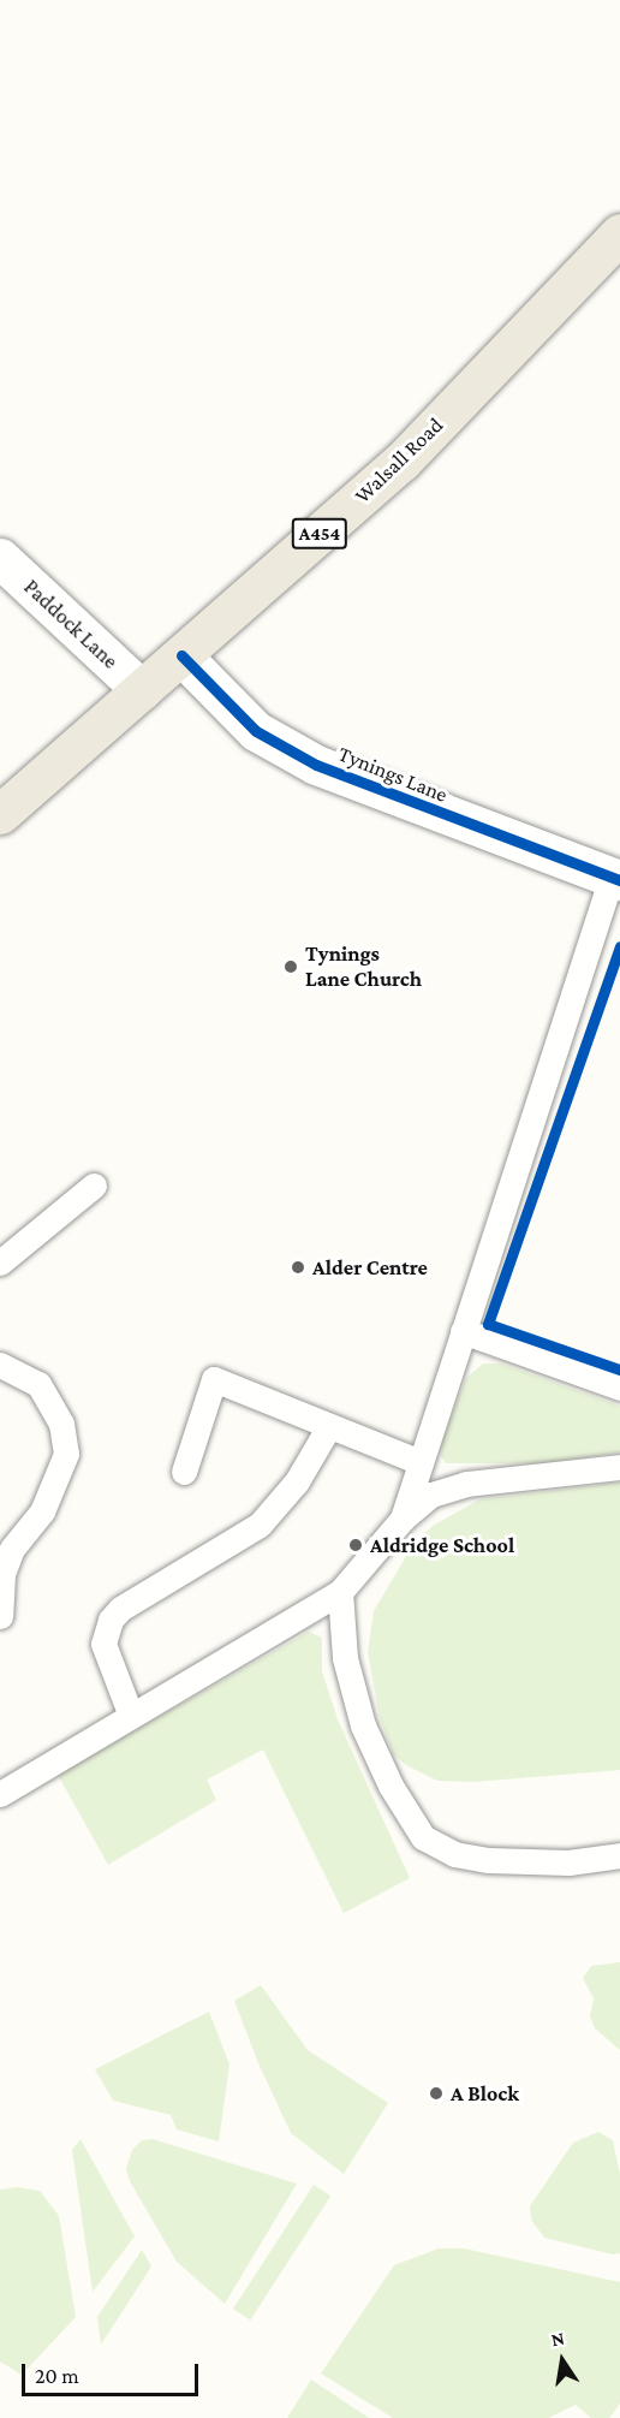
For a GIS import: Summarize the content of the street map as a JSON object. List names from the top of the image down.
{
  "streets": {
    "main road": ["Walsall Road", "A454"],
    "street": ["Paddock Lane", "Tynings Lane"]
  },
  "crossings": [
    ["Walsall Road", "Paddock Lane"],
    ["Walsall Road", "Tynings Lane"]
  ],
  "places": [
    "Tynings Lane Church",
    "Alder Centre",
    "Aldridge School",
    "A Block"
  ],
  "scale_bar": "20 m",
  "north": "top"
}
